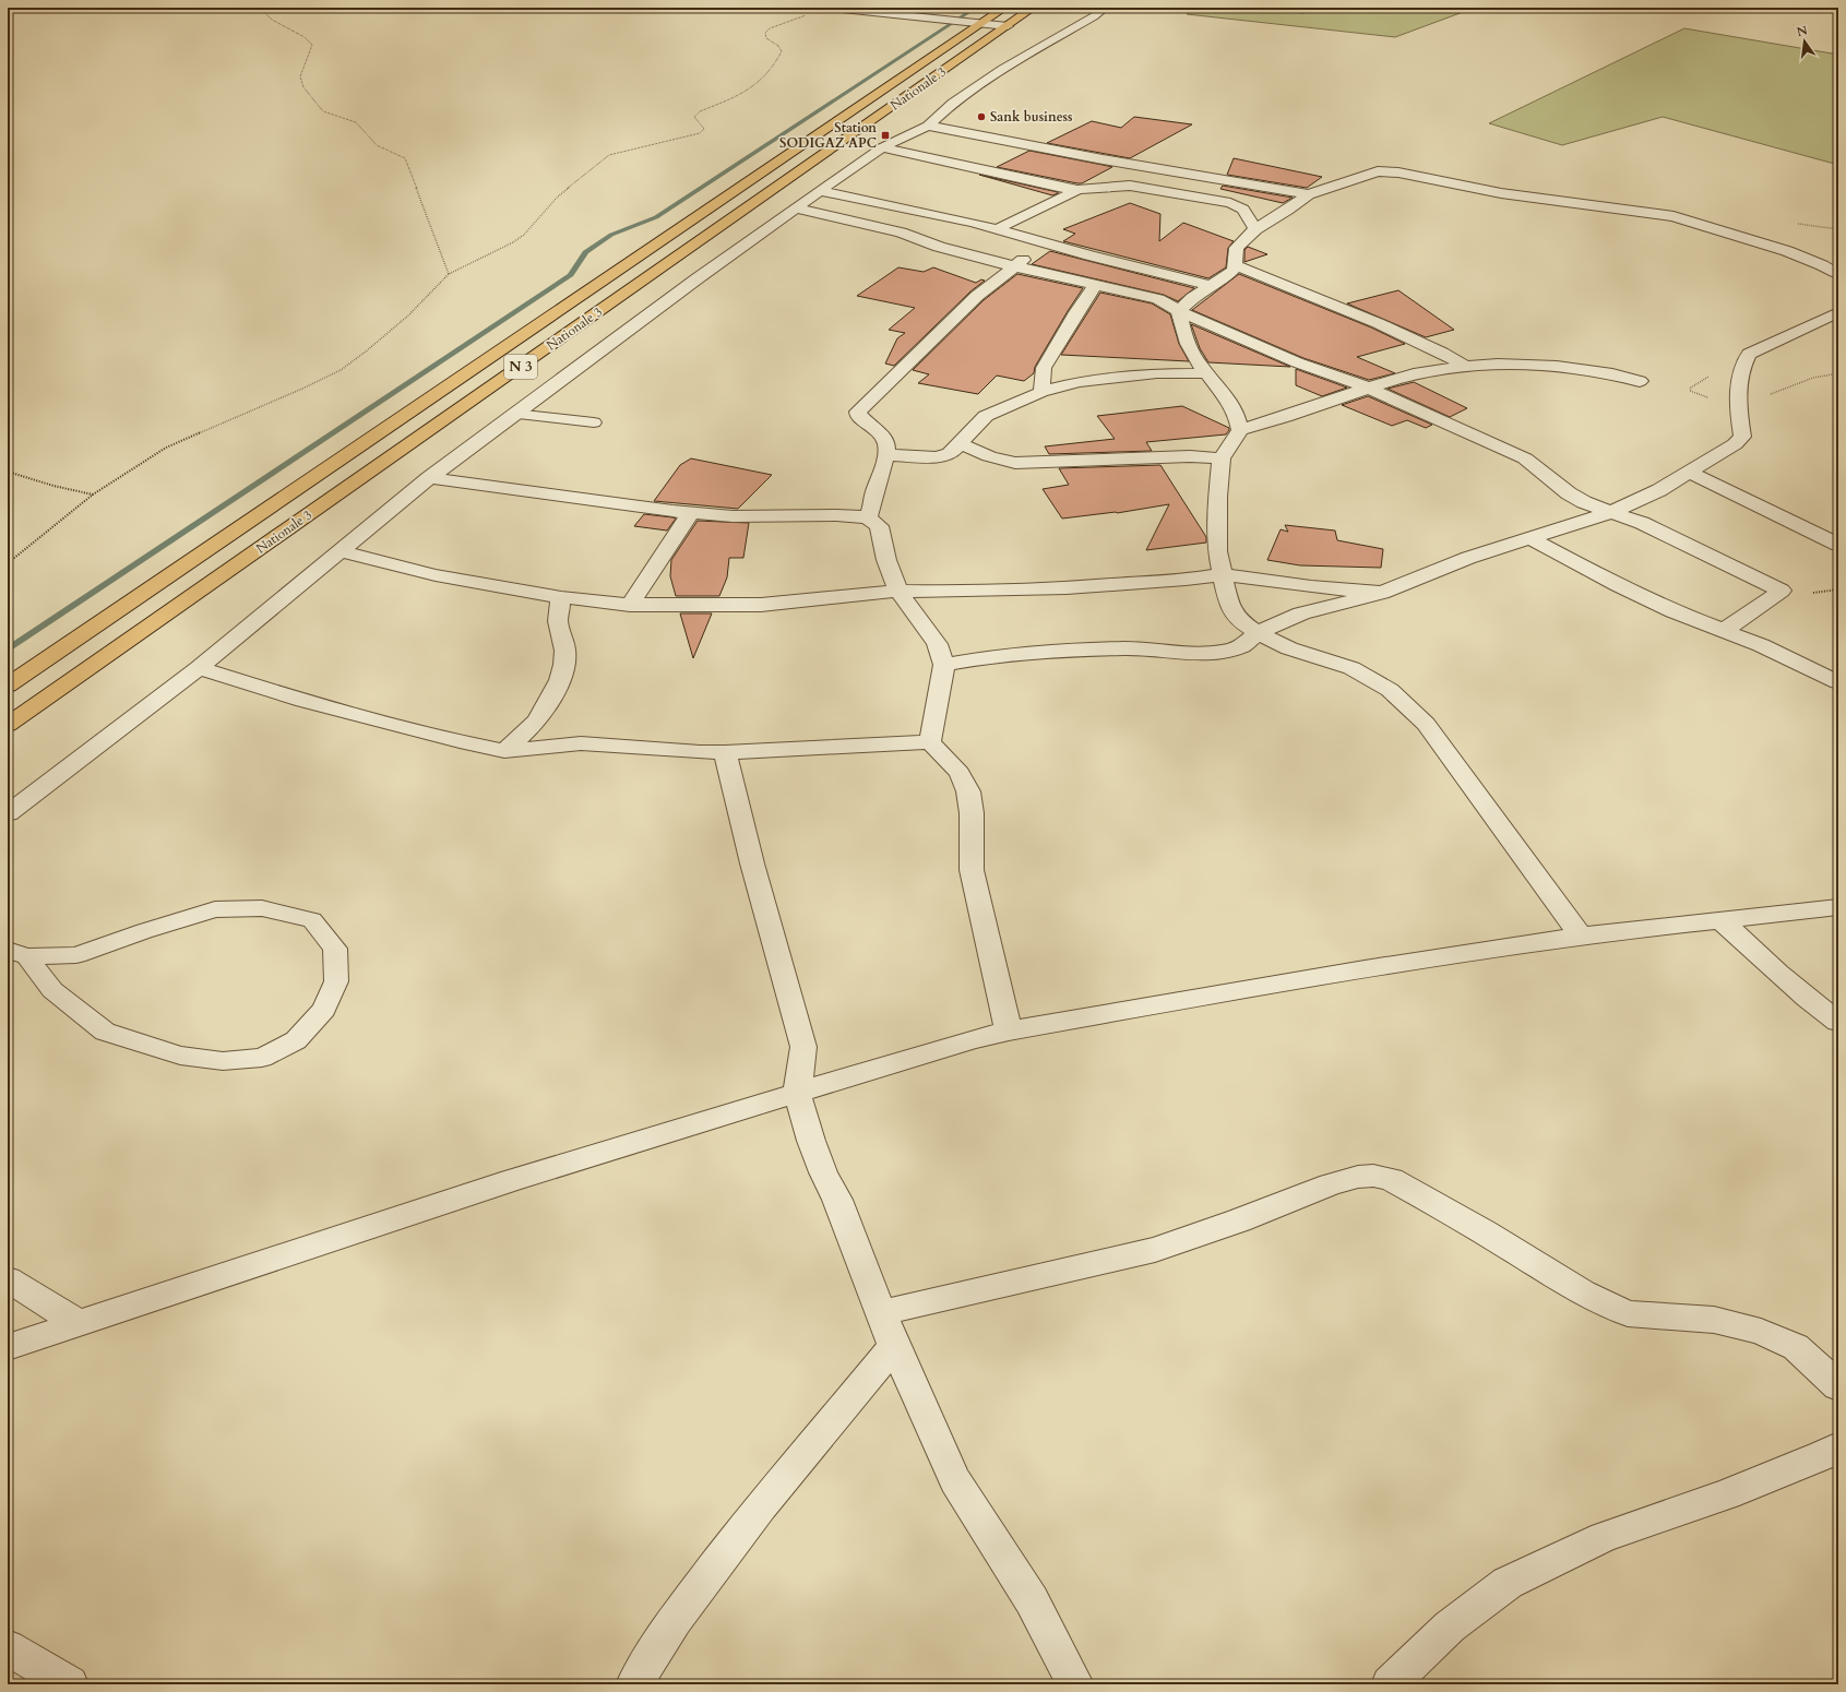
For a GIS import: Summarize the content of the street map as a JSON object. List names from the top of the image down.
{
  "streets": {
    "main road": ["Nationale 3", "N 3"]
  },
  "places": {
    "other": ["Sank business"],
    "transit": ["Station SODIGAZ APC"]
  },
  "north": "top"
}
